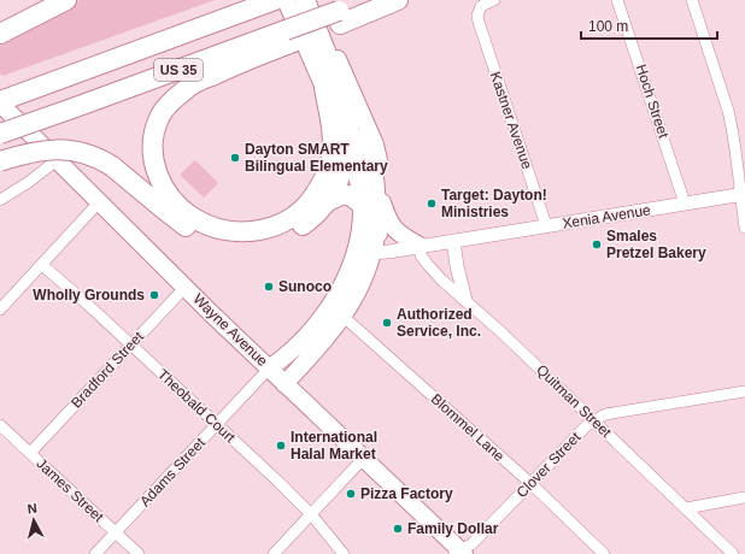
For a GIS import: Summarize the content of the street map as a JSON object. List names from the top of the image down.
{
  "streets": {
    "highway": ["US 35"],
    "main road": ["Wayne Avenue"],
    "street": [
      "Hoch Street",
      "Kastner Avenue",
      "Xenia Avenue",
      "Bradford Street",
      "Quitman Street",
      "Theobald Court",
      "Blommel Lane",
      "Clover Street",
      "Adams Street",
      "James Street"
    ]
  },
  "crossings": [
    ["Hoch Street", "Xenia Avenue"],
    ["Kastner Avenue", "Xenia Avenue"],
    ["Xenia Avenue", "Quitman Street"],
    ["Wayne Avenue", "Bradford Street"],
    ["Wayne Avenue", "Clover Street"],
    ["Wayne Avenue", "Adams Street"],
    ["Bradford Street", "Theobald Court"],
    ["Bradford Street", "James Street"],
    ["Quitman Street", "Clover Street"],
    ["Theobald Court", "Adams Street"],
    ["Blommel Lane", "Clover Street"],
    ["Adams Street", "James Street"]
  ],
  "places": [
    "Dayton SMART Bilingual Elementary",
    "Target: Dayton! Ministries",
    "Smales Pretzel Bakery",
    "Sunoco",
    "Wholly Grounds",
    "Authorized Service, Inc.",
    "International Halal Market",
    "Pizza Factory",
    "Family Dollar"
  ],
  "scale_bar": "100 m",
  "north": "top"
}
